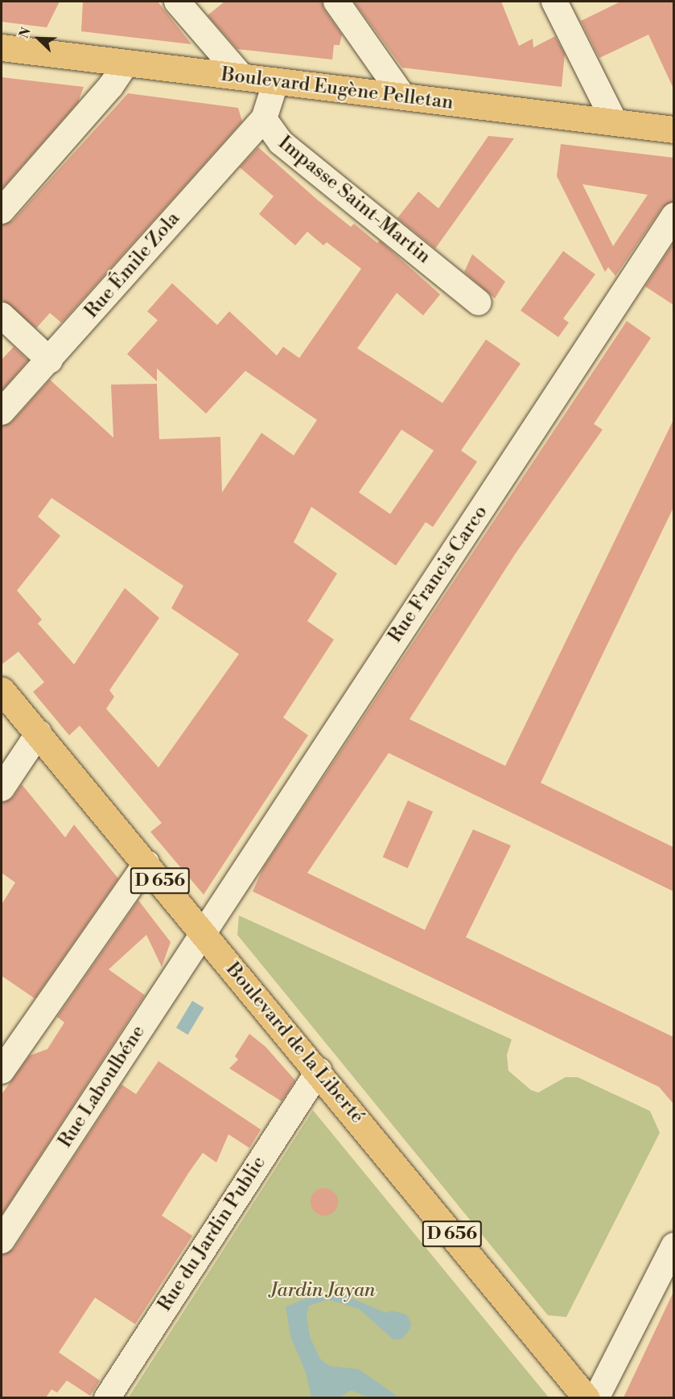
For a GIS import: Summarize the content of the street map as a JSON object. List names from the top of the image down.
{
  "streets": {
    "main road": ["Boulevard Eugène Pelletan", "D 656", "Boulevard de la Liberté"],
    "street": [
      "Impasse Saint-Martin",
      "Rue Émile Zola",
      "Rue Francis Carco",
      "Rue Laboulbéne",
      "Rue du Jardin Public"
    ]
  },
  "crossings": [
    ["Boulevard Eugène Pelletan", "Impasse Saint-Martin"],
    ["Impasse Saint-Martin", "Rue Émile Zola"],
    ["Rue Francis Carco", "Boulevard de la Liberté"],
    ["Rue Francis Carco", "Rue Laboulbéne"],
    ["Boulevard de la Liberté", "Rue Laboulbéne"],
    ["Boulevard de la Liberté", "Rue du Jardin Public"]
  ],
  "parks": ["Jardin Jayan"],
  "north": "top left"
}
